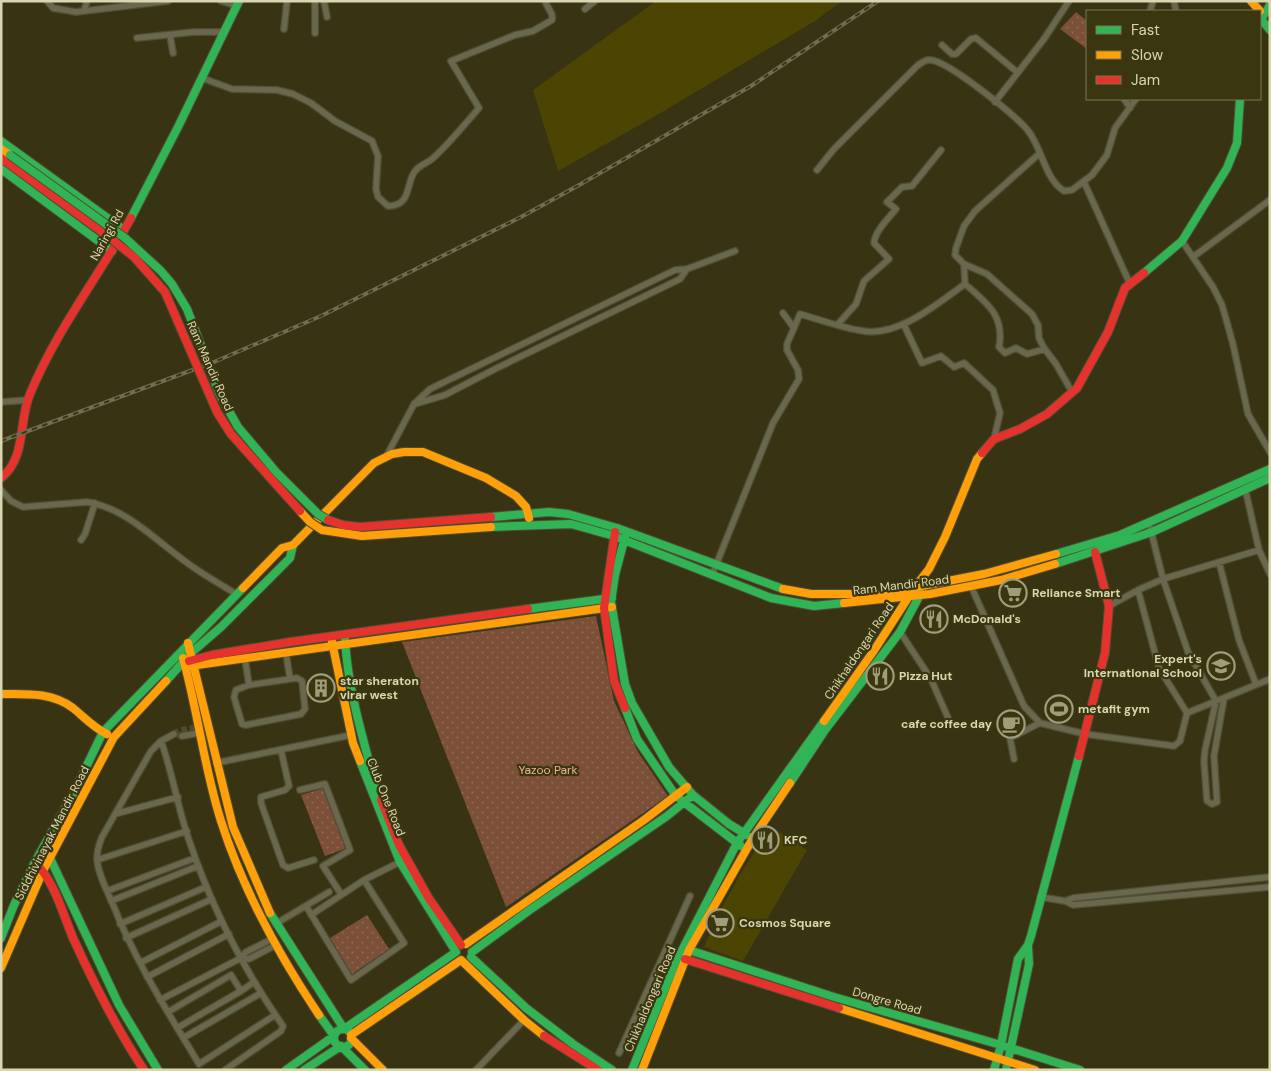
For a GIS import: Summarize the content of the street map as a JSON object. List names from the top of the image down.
{
  "streets": {
    "street": [
      "Naringi Rd",
      "Ram Mandir Road",
      "Chikhaldongari Road",
      "Club One Road",
      "Siddhivinayak Mandir Road",
      "Dongre Road"
    ]
  },
  "crossings": [
    ["Ram Mandir Road", "Chikhaldongari Road"],
    ["Chikhaldongari Road", "Dongre Road"]
  ],
  "parks": ["Yazoo Park"],
  "places": {
    "supermarket": ["Reliance Smart", "Cosmos Square"],
    "restaurant": ["McDonald's", "Pizza Hut", "KFC"],
    "school or university": ["Expert's International School"],
    "building": ["star sheraton virar west"],
    "sports": ["metafit gym"],
    "cafe": ["cafe coffee day"]
  },
  "legend": ["Fast", "Slow", "Jam"]
}
